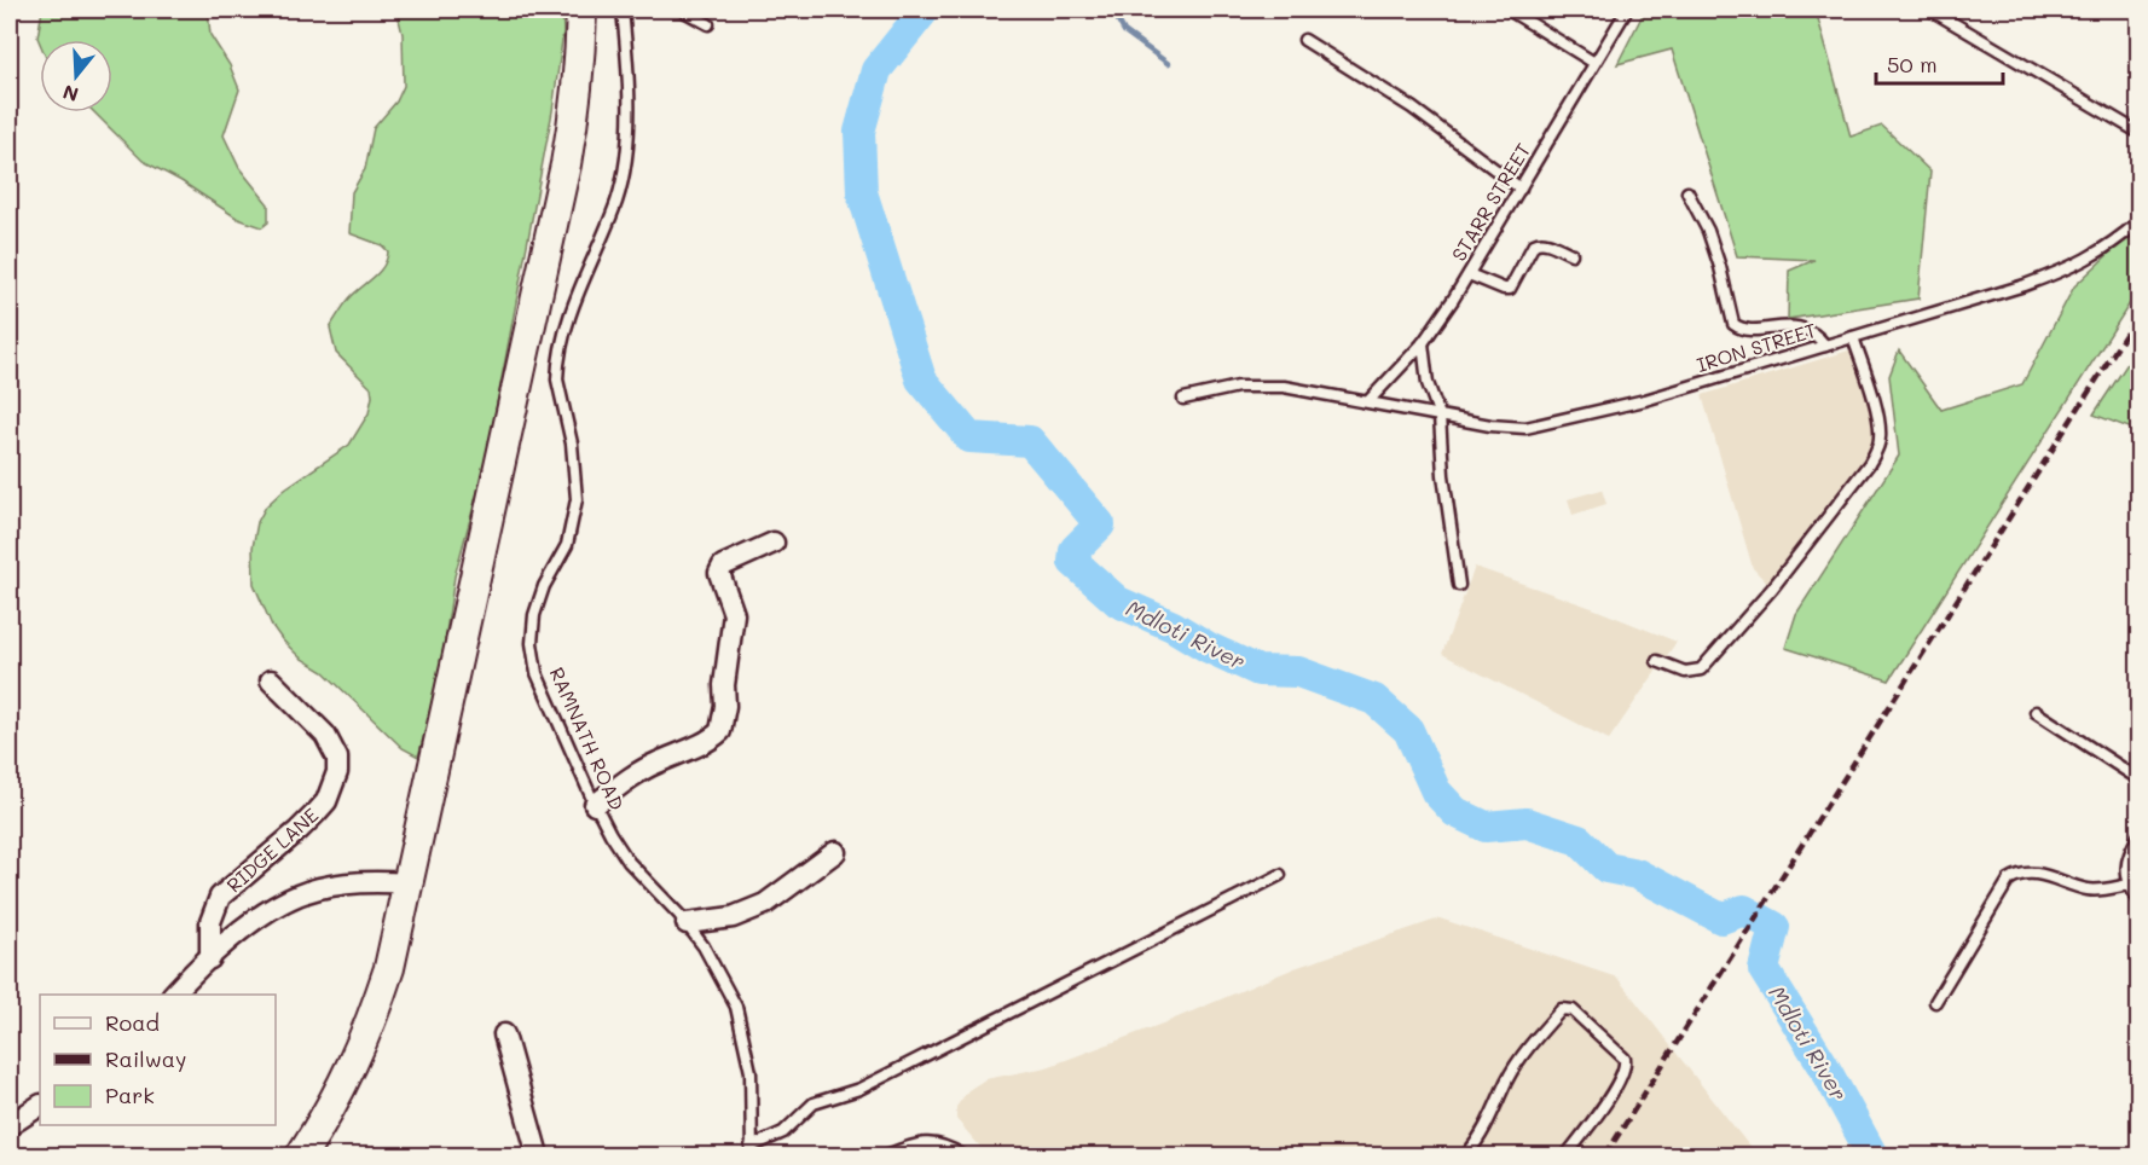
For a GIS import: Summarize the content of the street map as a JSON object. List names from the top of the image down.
{
  "streets": {
    "street": ["RIDGE LANE"],
    "lane": ["STARR STREET", "IRON STREET", "RAMNATH ROAD"]
  },
  "crossings": [
    ["STARR STREET", "IRON STREET"]
  ],
  "water": ["Mdloti River"],
  "legend": ["Road", "Railway", "Park"],
  "scale_bar": "50 m",
  "north": "bottom"
}
